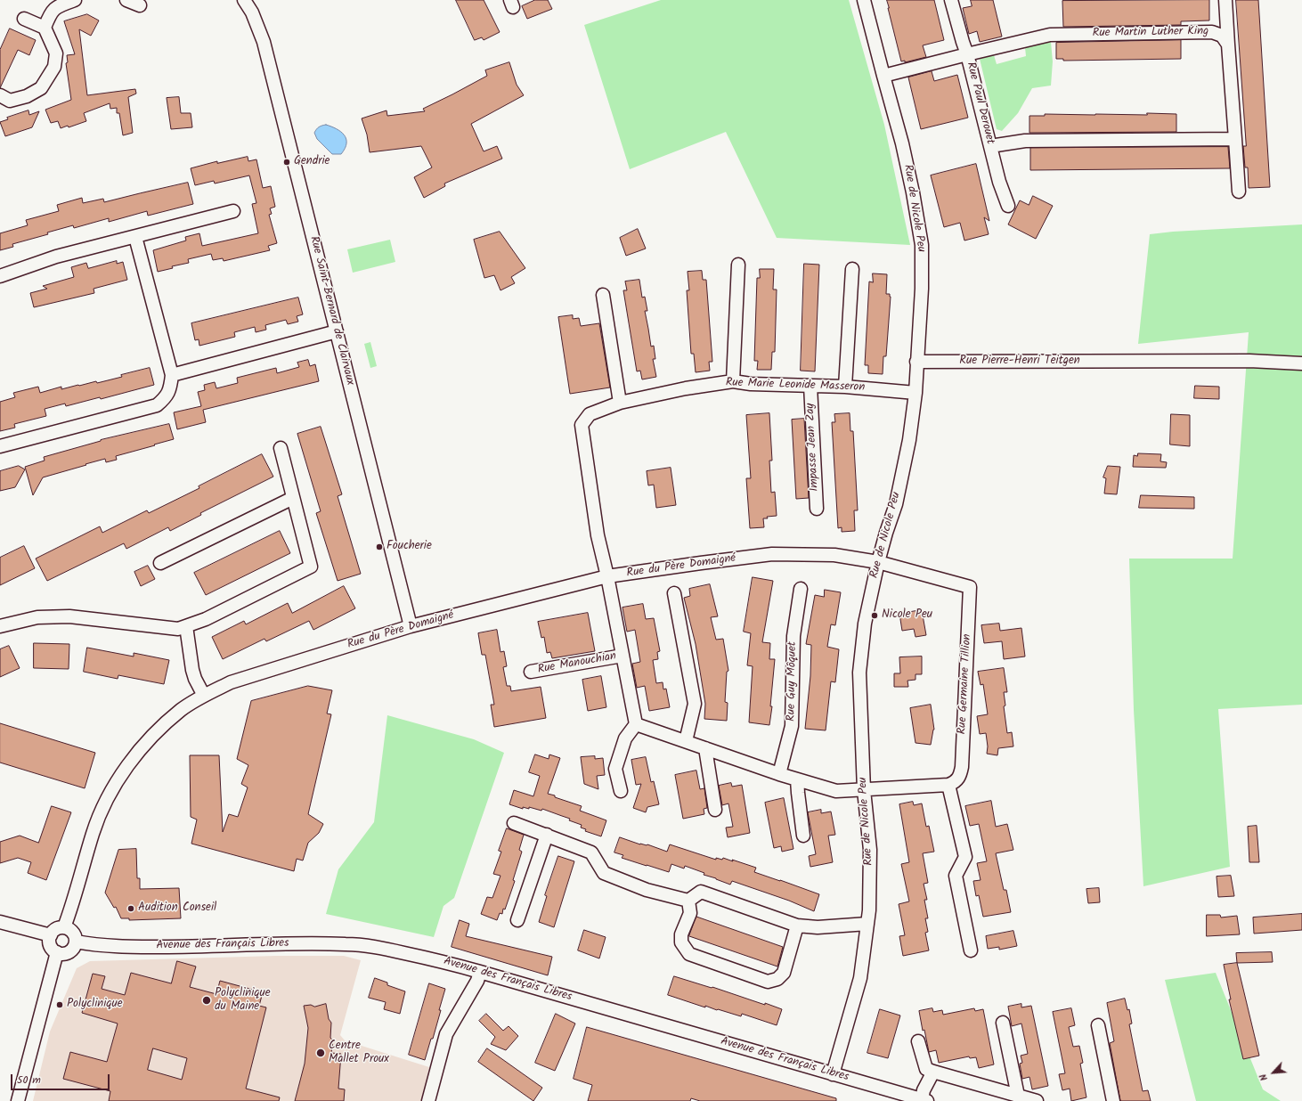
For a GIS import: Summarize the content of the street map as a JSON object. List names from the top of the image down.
{
  "streets": {
    "street": [
      "Rue Martin Luther King",
      "Rue Paul Derouet",
      "Rue de Nicole Peu",
      "Rue Saint-Bernard de Clairvaux",
      "Rue Pierre-Henri Teitgen",
      "Rue Marie Leonide Masseron",
      "Impasse Jean Zay",
      "Rue du Père Domaigné",
      "Rue Manouchian",
      "Rue Guy Môquet",
      "Rue Germaine Tillion",
      "Avenue des Français Libres"
    ]
  },
  "crossings": [
    ["Rue Martin Luther King", "Rue Paul Derouet"],
    ["Rue Martin Luther King", "Rue de Nicole Peu"],
    ["Rue de Nicole Peu", "Rue Pierre-Henri Teitgen"],
    ["Rue de Nicole Peu", "Rue Marie Leonide Masseron"],
    ["Rue de Nicole Peu", "Rue du Père Domaigné"],
    ["Rue de Nicole Peu", "Rue Germaine Tillion"],
    ["Rue de Nicole Peu", "Avenue des Français Libres"],
    ["Rue Saint-Bernard de Clairvaux", "Rue du Père Domaigné"],
    ["Rue Marie Leonide Masseron", "Impasse Jean Zay"],
    ["Rue Marie Leonide Masseron", "Rue du Père Domaigné"],
    ["Rue du Père Domaigné", "Rue Germaine Tillion"],
    ["Rue du Père Domaigné", "Avenue des Français Libres"]
  ],
  "places": [
    "Gendrie",
    "Foucherie",
    "Nicole Peu",
    "Audition Conseil",
    "Polyclinique du Maine",
    "Polyclinique",
    "Centre Mallet Proux"
  ],
  "scale_bar": "50 m",
  "north": "bottom left"
}
